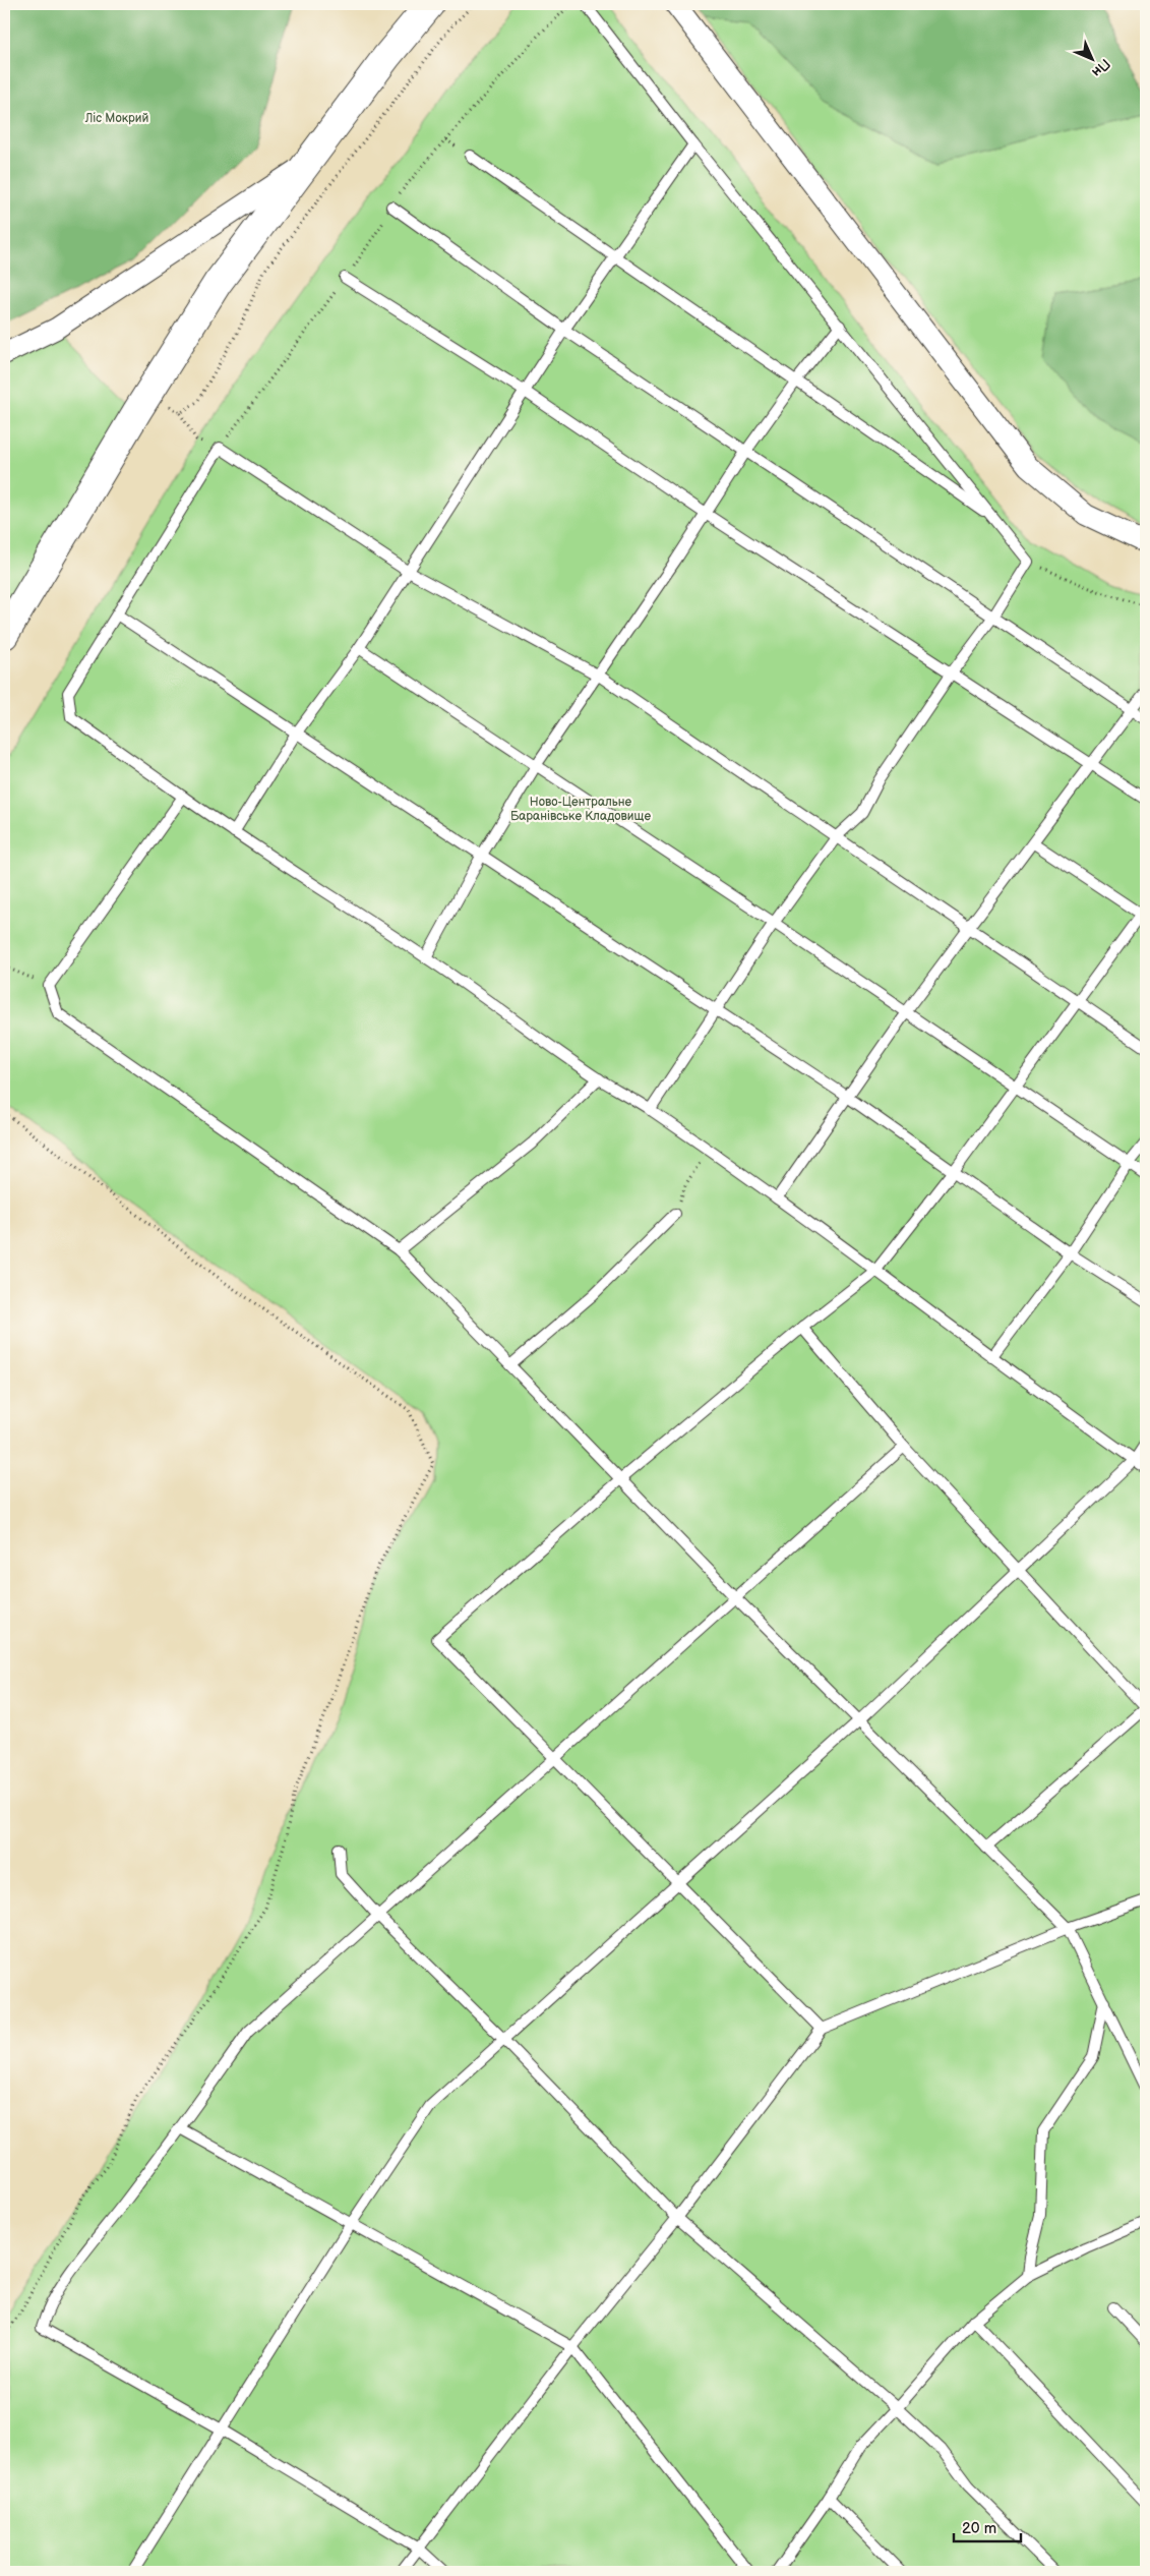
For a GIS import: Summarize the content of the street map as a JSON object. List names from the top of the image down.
{
  "parks": ["Ліс Мокрий", "Ново-Центральне Баранівське Кладовище"],
  "scale_bar": "20 m",
  "north": "bottom right"
}
